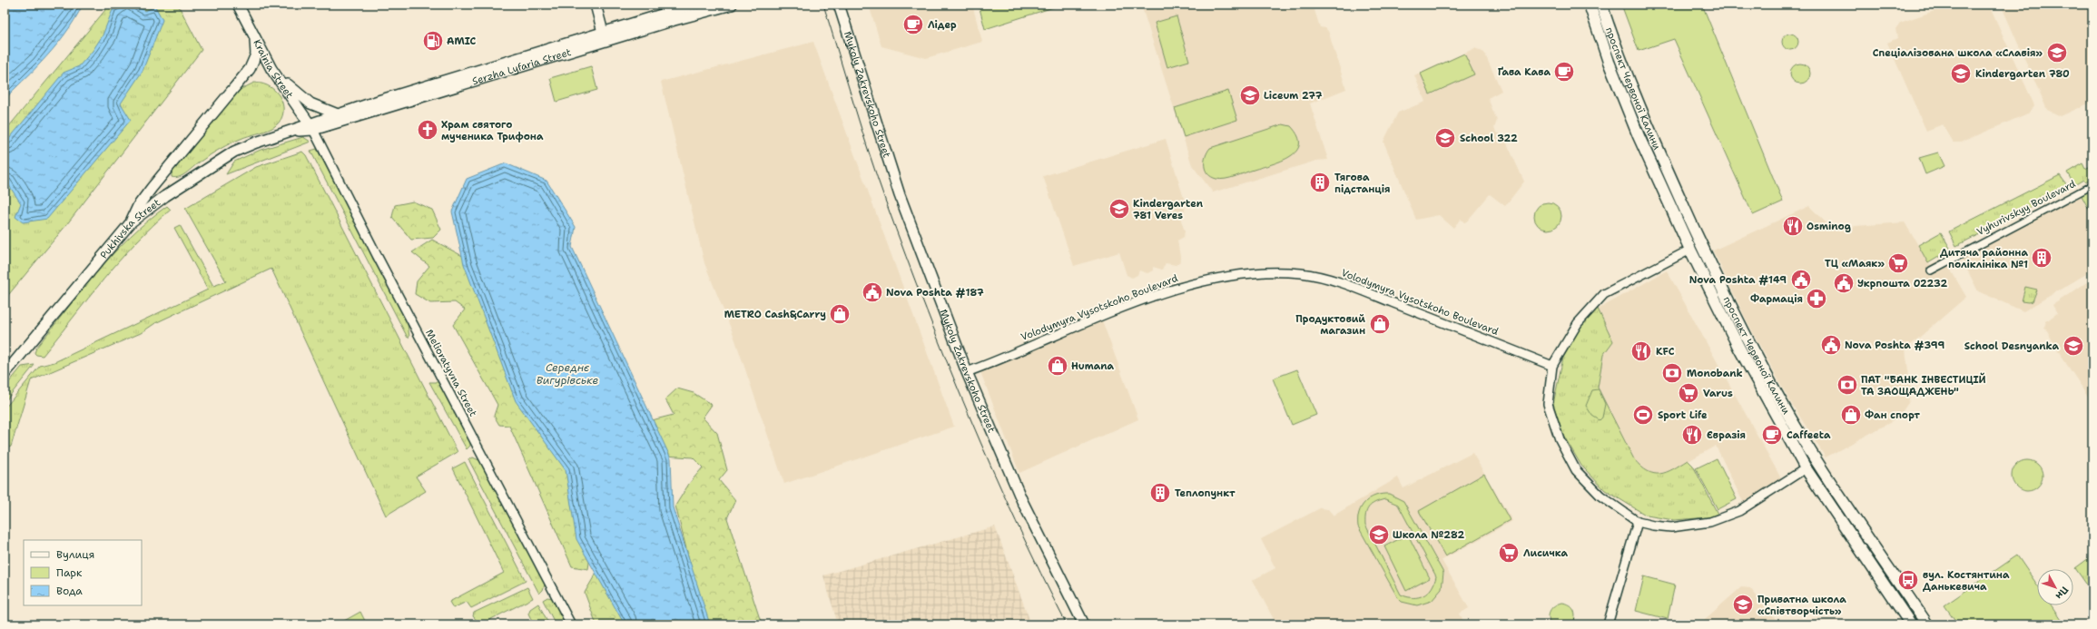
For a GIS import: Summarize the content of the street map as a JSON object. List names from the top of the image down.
{
  "streets": {
    "main road": ["проспект Червоної Калини"],
    "street": [
      "Serzha Lyfaria Street",
      "Krainia Street",
      "Mykoly Zakrevskoho Street",
      "Vyhurivskyy Boulevard",
      "Pukhivska Street",
      "Volodymyra Vysotskoho Boulevard",
      "Melioratyvna Street"
    ]
  },
  "crossings": [
    ["Serzha Lyfaria Street", "Krainia Street"],
    ["Serzha Lyfaria Street", "Pukhivska Street"],
    ["Serzha Lyfaria Street", "Melioratyvna Street"],
    ["Krainia Street", "Pukhivska Street"],
    ["Krainia Street", "Melioratyvna Street"],
    ["Mykoly Zakrevskoho Street", "Volodymyra Vysotskoho Boulevard"],
    ["Pukhivska Street", "Melioratyvna Street"]
  ],
  "water": ["Середнє Вигурівське"],
  "places": {
    "cafe": ["Лідер", "Ґава Кава", "Caffeeta"],
    "fuel station": ["AMIC"],
    "school or university": [
      "Спеціалізована школа «Славія»",
      "Kindergarten 780",
      "Liceum 277",
      "School 322",
      "Kindergarten 781 Veres",
      "School Desnyanka",
      "Школа №282",
      "Приватна школа «Співтворчість»"
    ],
    "church": ["Храм святого мученика Трифона"],
    "building": ["Тягова пiдстанцiя", "Дитяча районна поліклініка №1", "Теплопункт"],
    "restaurant": ["Osminog", "KFC", "Євразія"],
    "supermarket": ["ТЦ «Маяк»", "Varus", "Лисичка"],
    "public building": [
      "Nova Poshta #149",
      "Укрпошта 02232",
      "Nova Poshta #187",
      "Nova Poshta #399"
    ],
    "pharmacy": ["Фармація"],
    "shop": [
      "METRO Cash&Carry",
      "Продуктовий магазин",
      "Humana",
      "Фан спорт"
    ],
    "bank": ["Monobank", "ПАТ \"БАНК ІНВЕСТИЦІЙ ТА ЗАОЩАДЖЕНЬ\""],
    "sports": ["Sport Life"],
    "bus stop": ["вул. Костянтина Данькевича"]
  },
  "legend": ["Вулиця", "Парк", "Вода"],
  "north": "bottom right"
}
